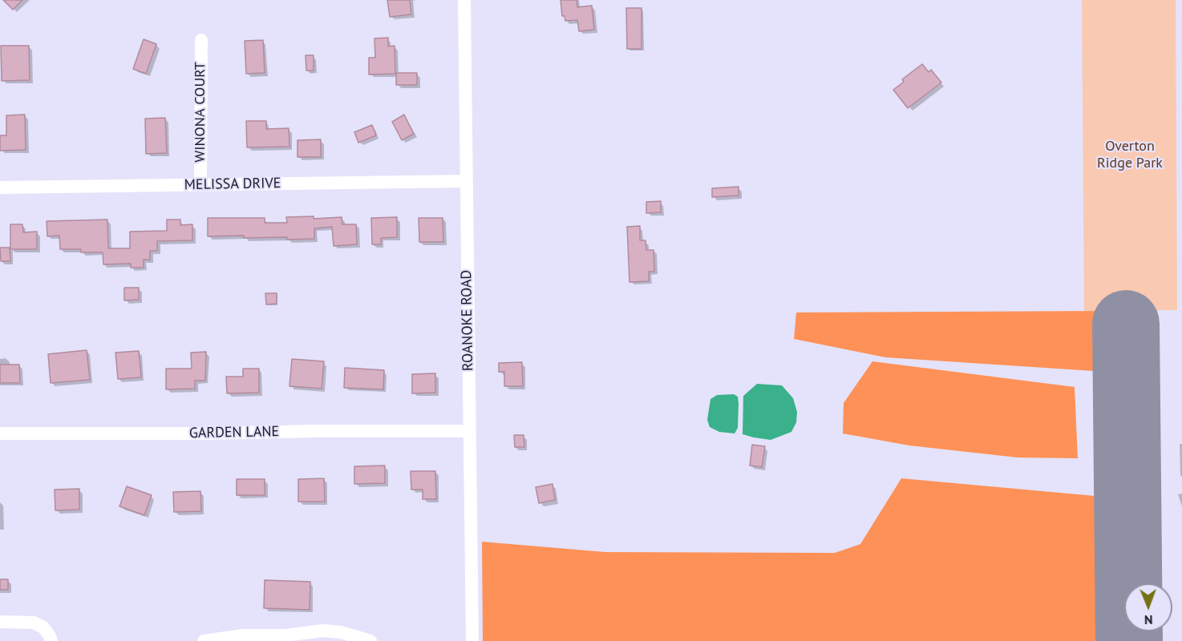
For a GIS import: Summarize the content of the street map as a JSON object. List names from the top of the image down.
{
  "streets": {
    "street": [
      "WINONA COURT",
      "MELISSA DRIVE",
      "ROANOKE ROAD",
      "GARDEN LANE"
    ]
  },
  "crossings": [
    ["WINONA COURT", "MELISSA DRIVE"],
    ["MELISSA DRIVE", "ROANOKE ROAD"],
    ["ROANOKE ROAD", "GARDEN LANE"]
  ],
  "parks": ["Overton Ridge Park"],
  "north": "bottom"
}
